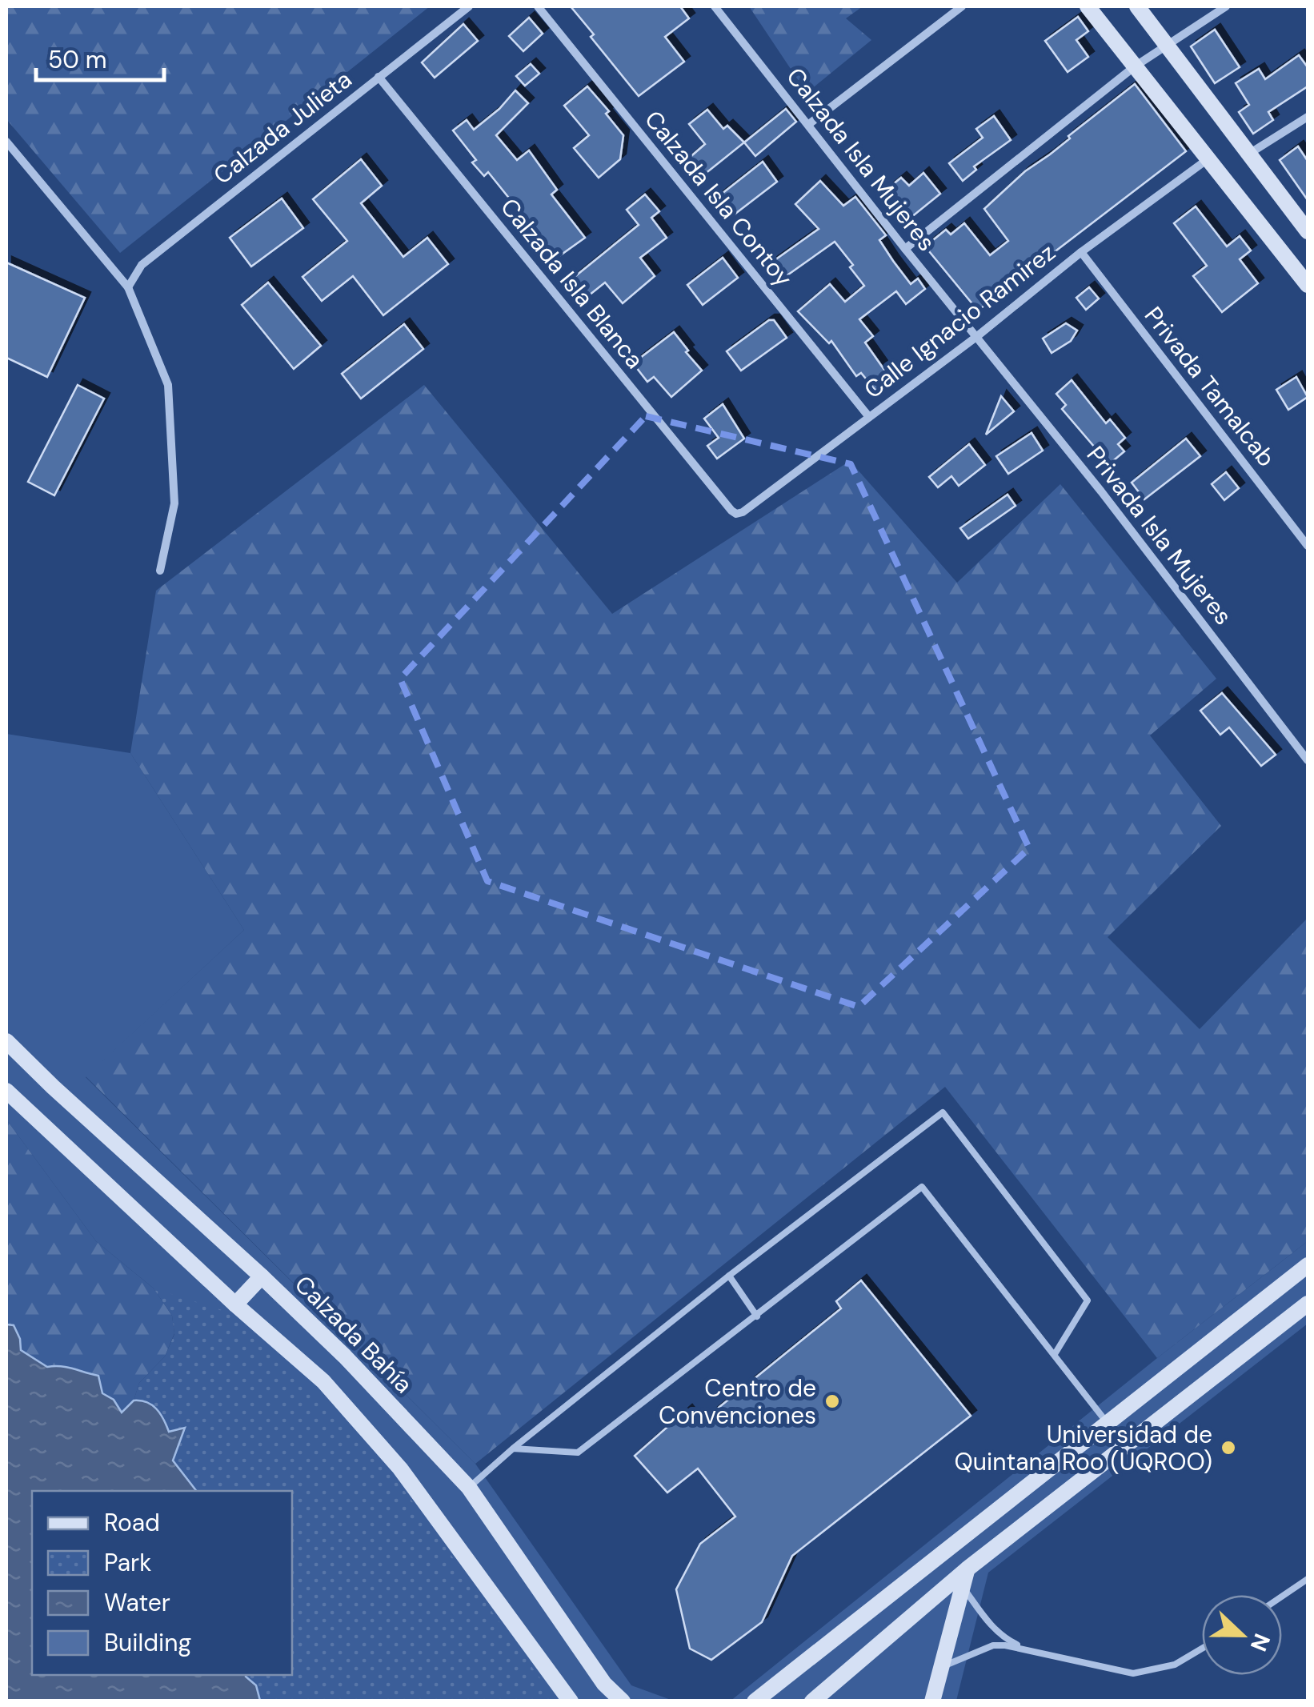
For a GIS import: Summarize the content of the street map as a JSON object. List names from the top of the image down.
{
  "streets": {
    "main road": ["Calzada Bahía"],
    "street": [
      "Calzada Julieta",
      "Calzada Isla Mujeres",
      "Calzada Isla Contoy",
      "Calzada Isla Blanca",
      "Calle Ignacio Ramirez",
      "Privada Tamalcab",
      "Privada Isla Mujeres"
    ]
  },
  "crossings": [
    ["Calzada Julieta", "Calzada Isla Blanca"],
    ["Calzada Isla Mujeres", "Calle Ignacio Ramirez"],
    ["Calzada Isla Mujeres", "Privada Isla Mujeres"],
    ["Calzada Isla Contoy", "Calle Ignacio Ramirez"],
    ["Calzada Isla Blanca", "Calle Ignacio Ramirez"],
    ["Calle Ignacio Ramirez", "Privada Tamalcab"],
    ["Calle Ignacio Ramirez", "Privada Isla Mujeres"]
  ],
  "places": ["Centro de Convenciones", "Universidad de Quintana Roo (UQROO)"],
  "legend": [
    "Road",
    "Park",
    "Water",
    "Building"
  ],
  "scale_bar": "50 m",
  "north": "right"
}
